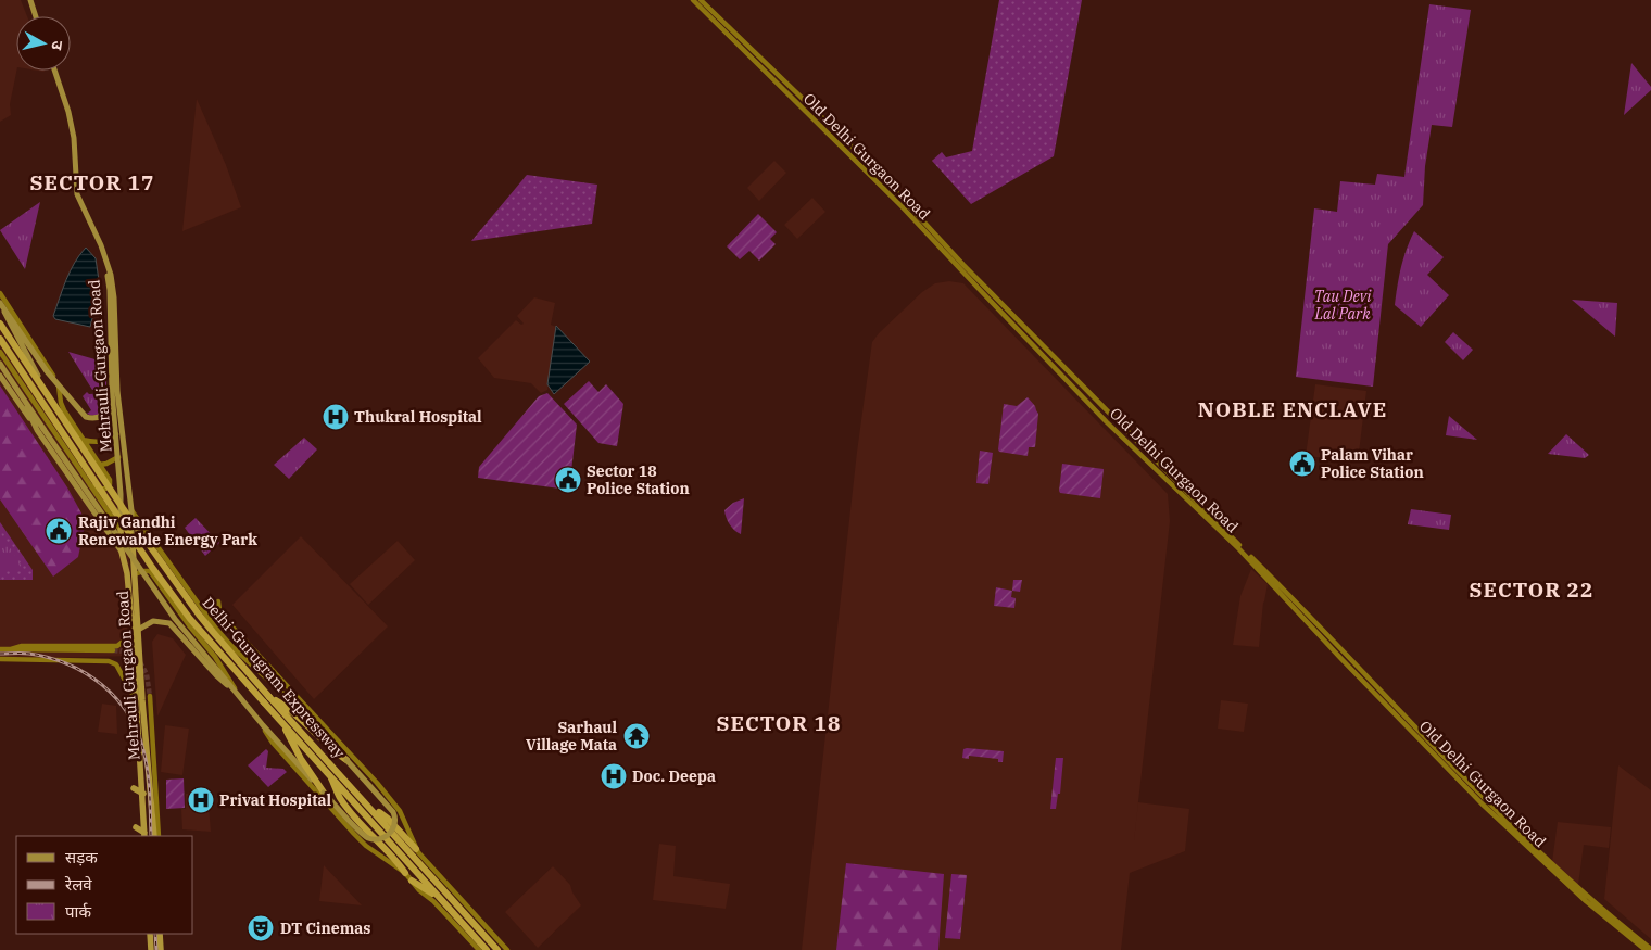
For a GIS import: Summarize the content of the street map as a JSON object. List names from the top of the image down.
{
  "streets": {
    "highway": ["Mehrauli Gurgaon Road", "Delhi-Gurugram Expressway"],
    "main road": ["Old Delhi Gurgaon Road", "Mehrauli-Gurgaon Road"]
  },
  "crossings": [
    ["Mehrauli-Gurgaon Road", "Mehrauli Gurgaon Road"]
  ],
  "districts": [
    "SECTOR 17",
    "NOBLE ENCLAVE",
    "SECTOR 22",
    "SECTOR 18"
  ],
  "parks": ["Tau Devi Lal Park"],
  "places": {
    "hospital": ["Thukral Hospital", "Doc. Deepa", "Privat Hospital"],
    "public building": ["Palam Vihar Police Station", "Sector 18 Police Station", "Rajiv Gandhi Renewable Energy Park"],
    "temple": ["Sarhaul Village Mata"],
    "theatre": ["DT Cinemas"]
  },
  "legend": ["सड़क", "रेलवे", "पार्क"],
  "north": "right"
}
